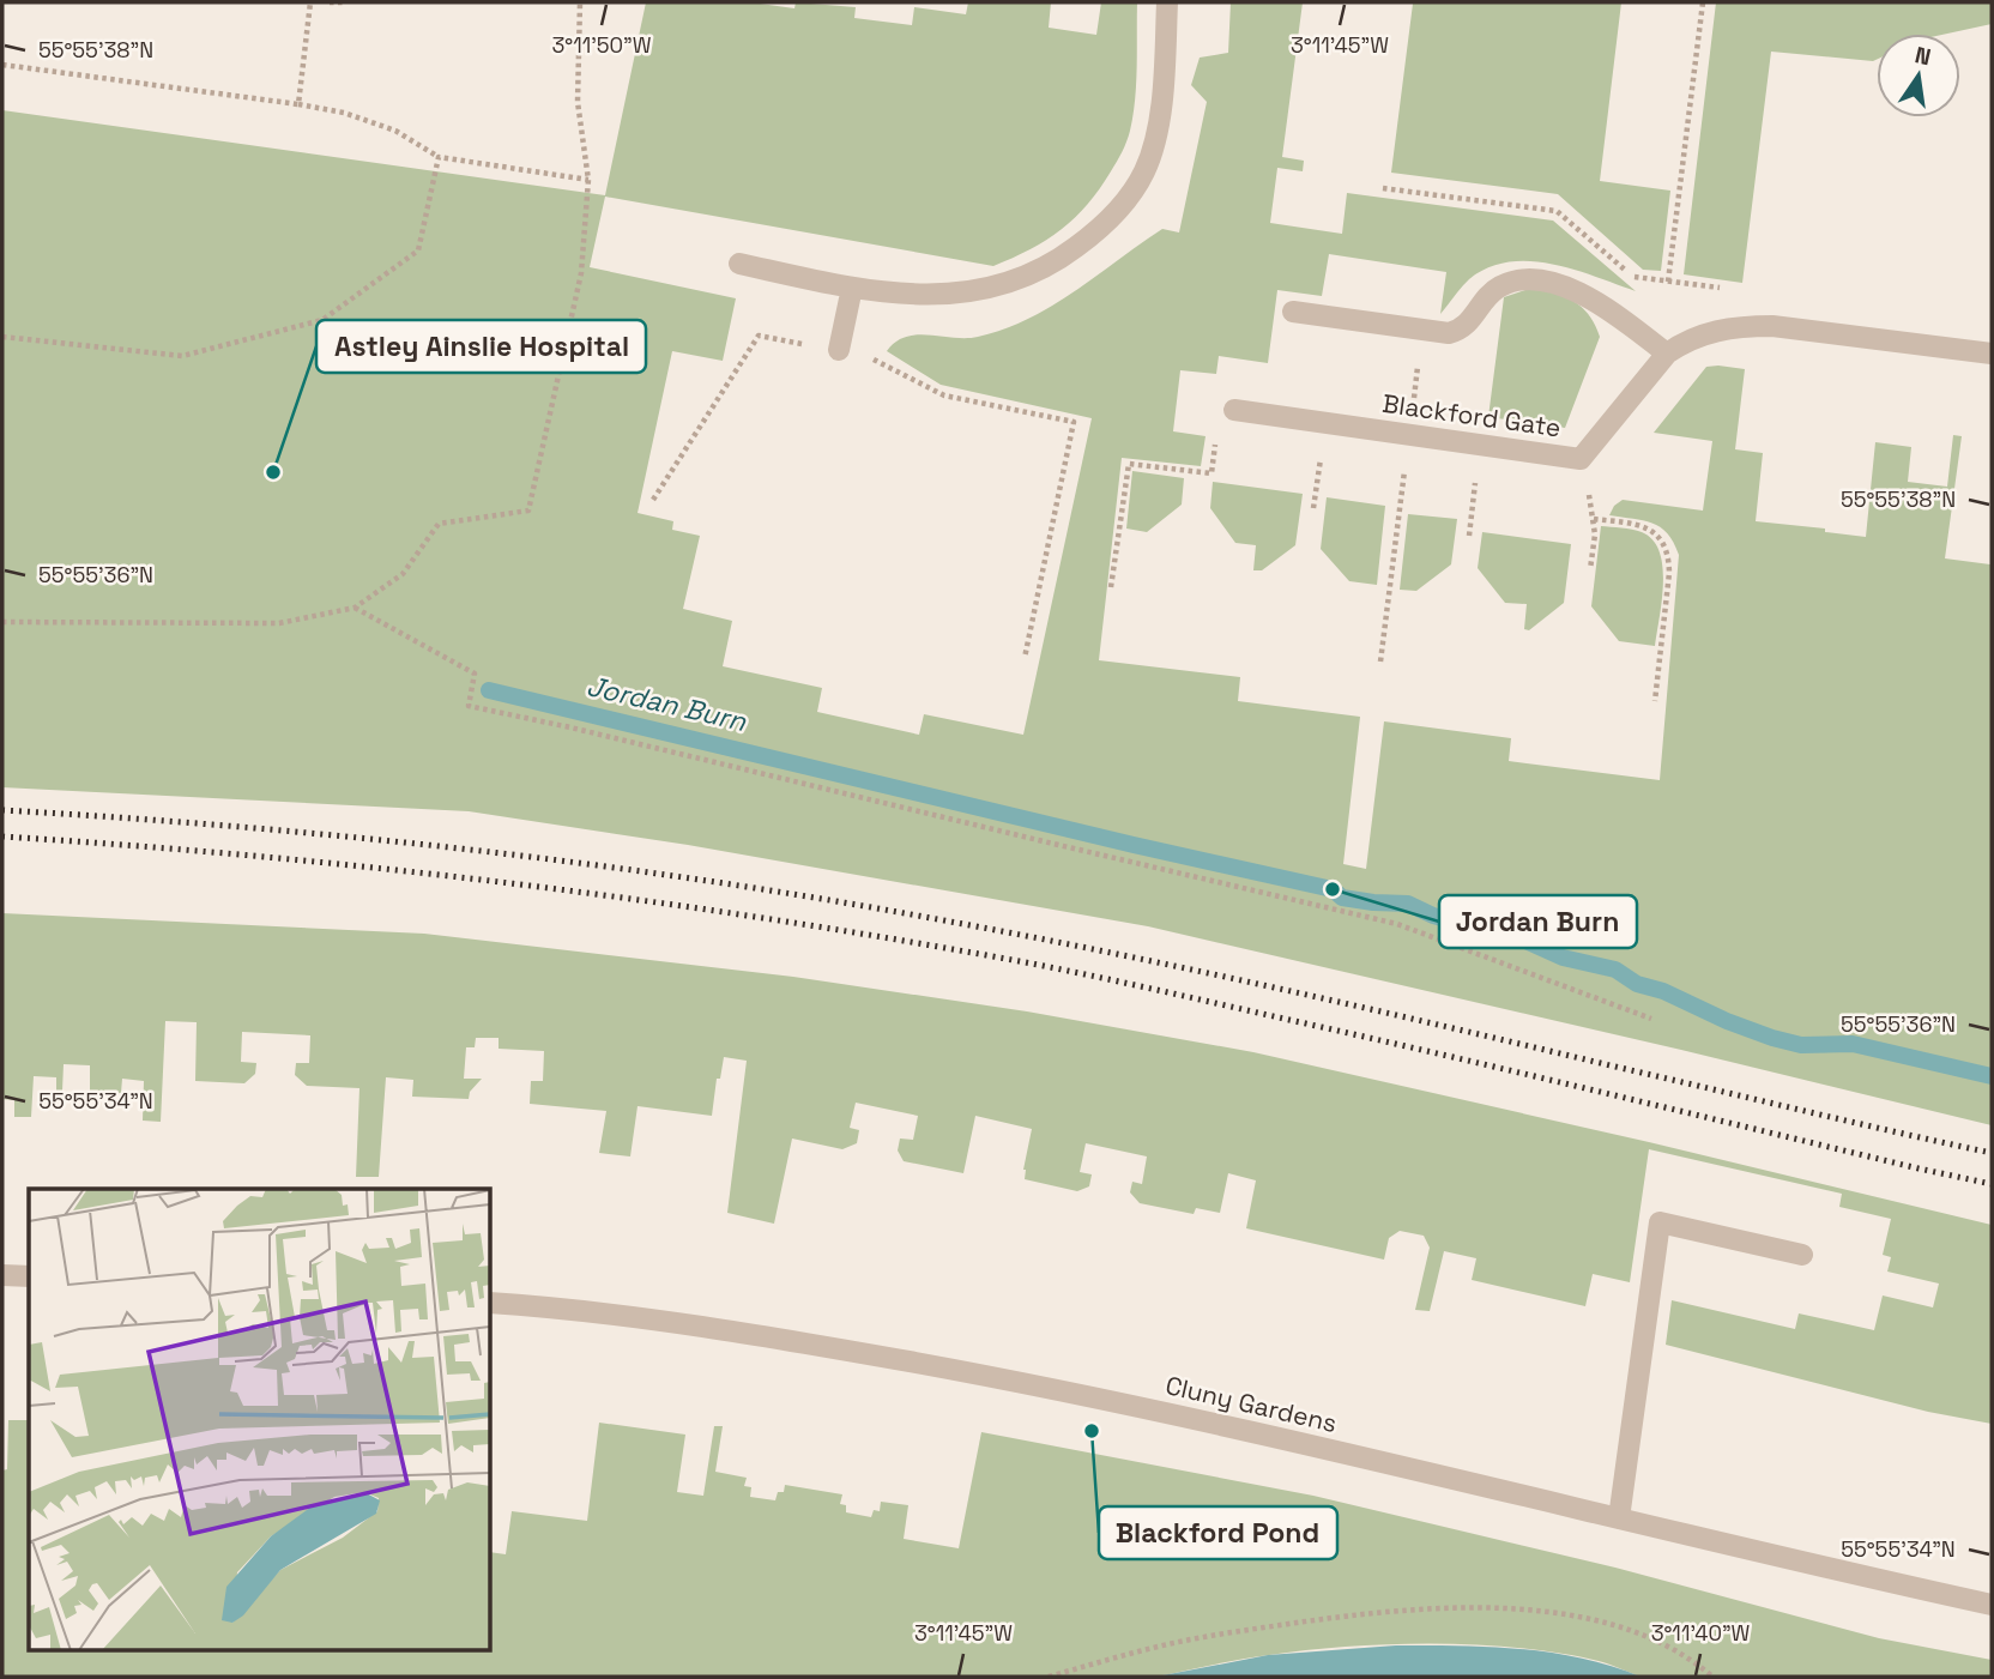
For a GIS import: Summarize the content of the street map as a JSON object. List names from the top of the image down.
{
  "streets": {
    "street": ["Blackford Gate", "Cluny Gardens"]
  },
  "water": ["Jordan Burn"],
  "places": ["Astley Ainslie Hospital", "Jordan Burn", "Blackford Pond"],
  "north": "top",
  "coordinates": [
    "3°11'50\"W",
    "3°11'45\"W",
    "55°55'38\"N",
    "55°55'36\"N",
    "55°55'34\"N",
    "3°11'40\"W"
  ]
}
